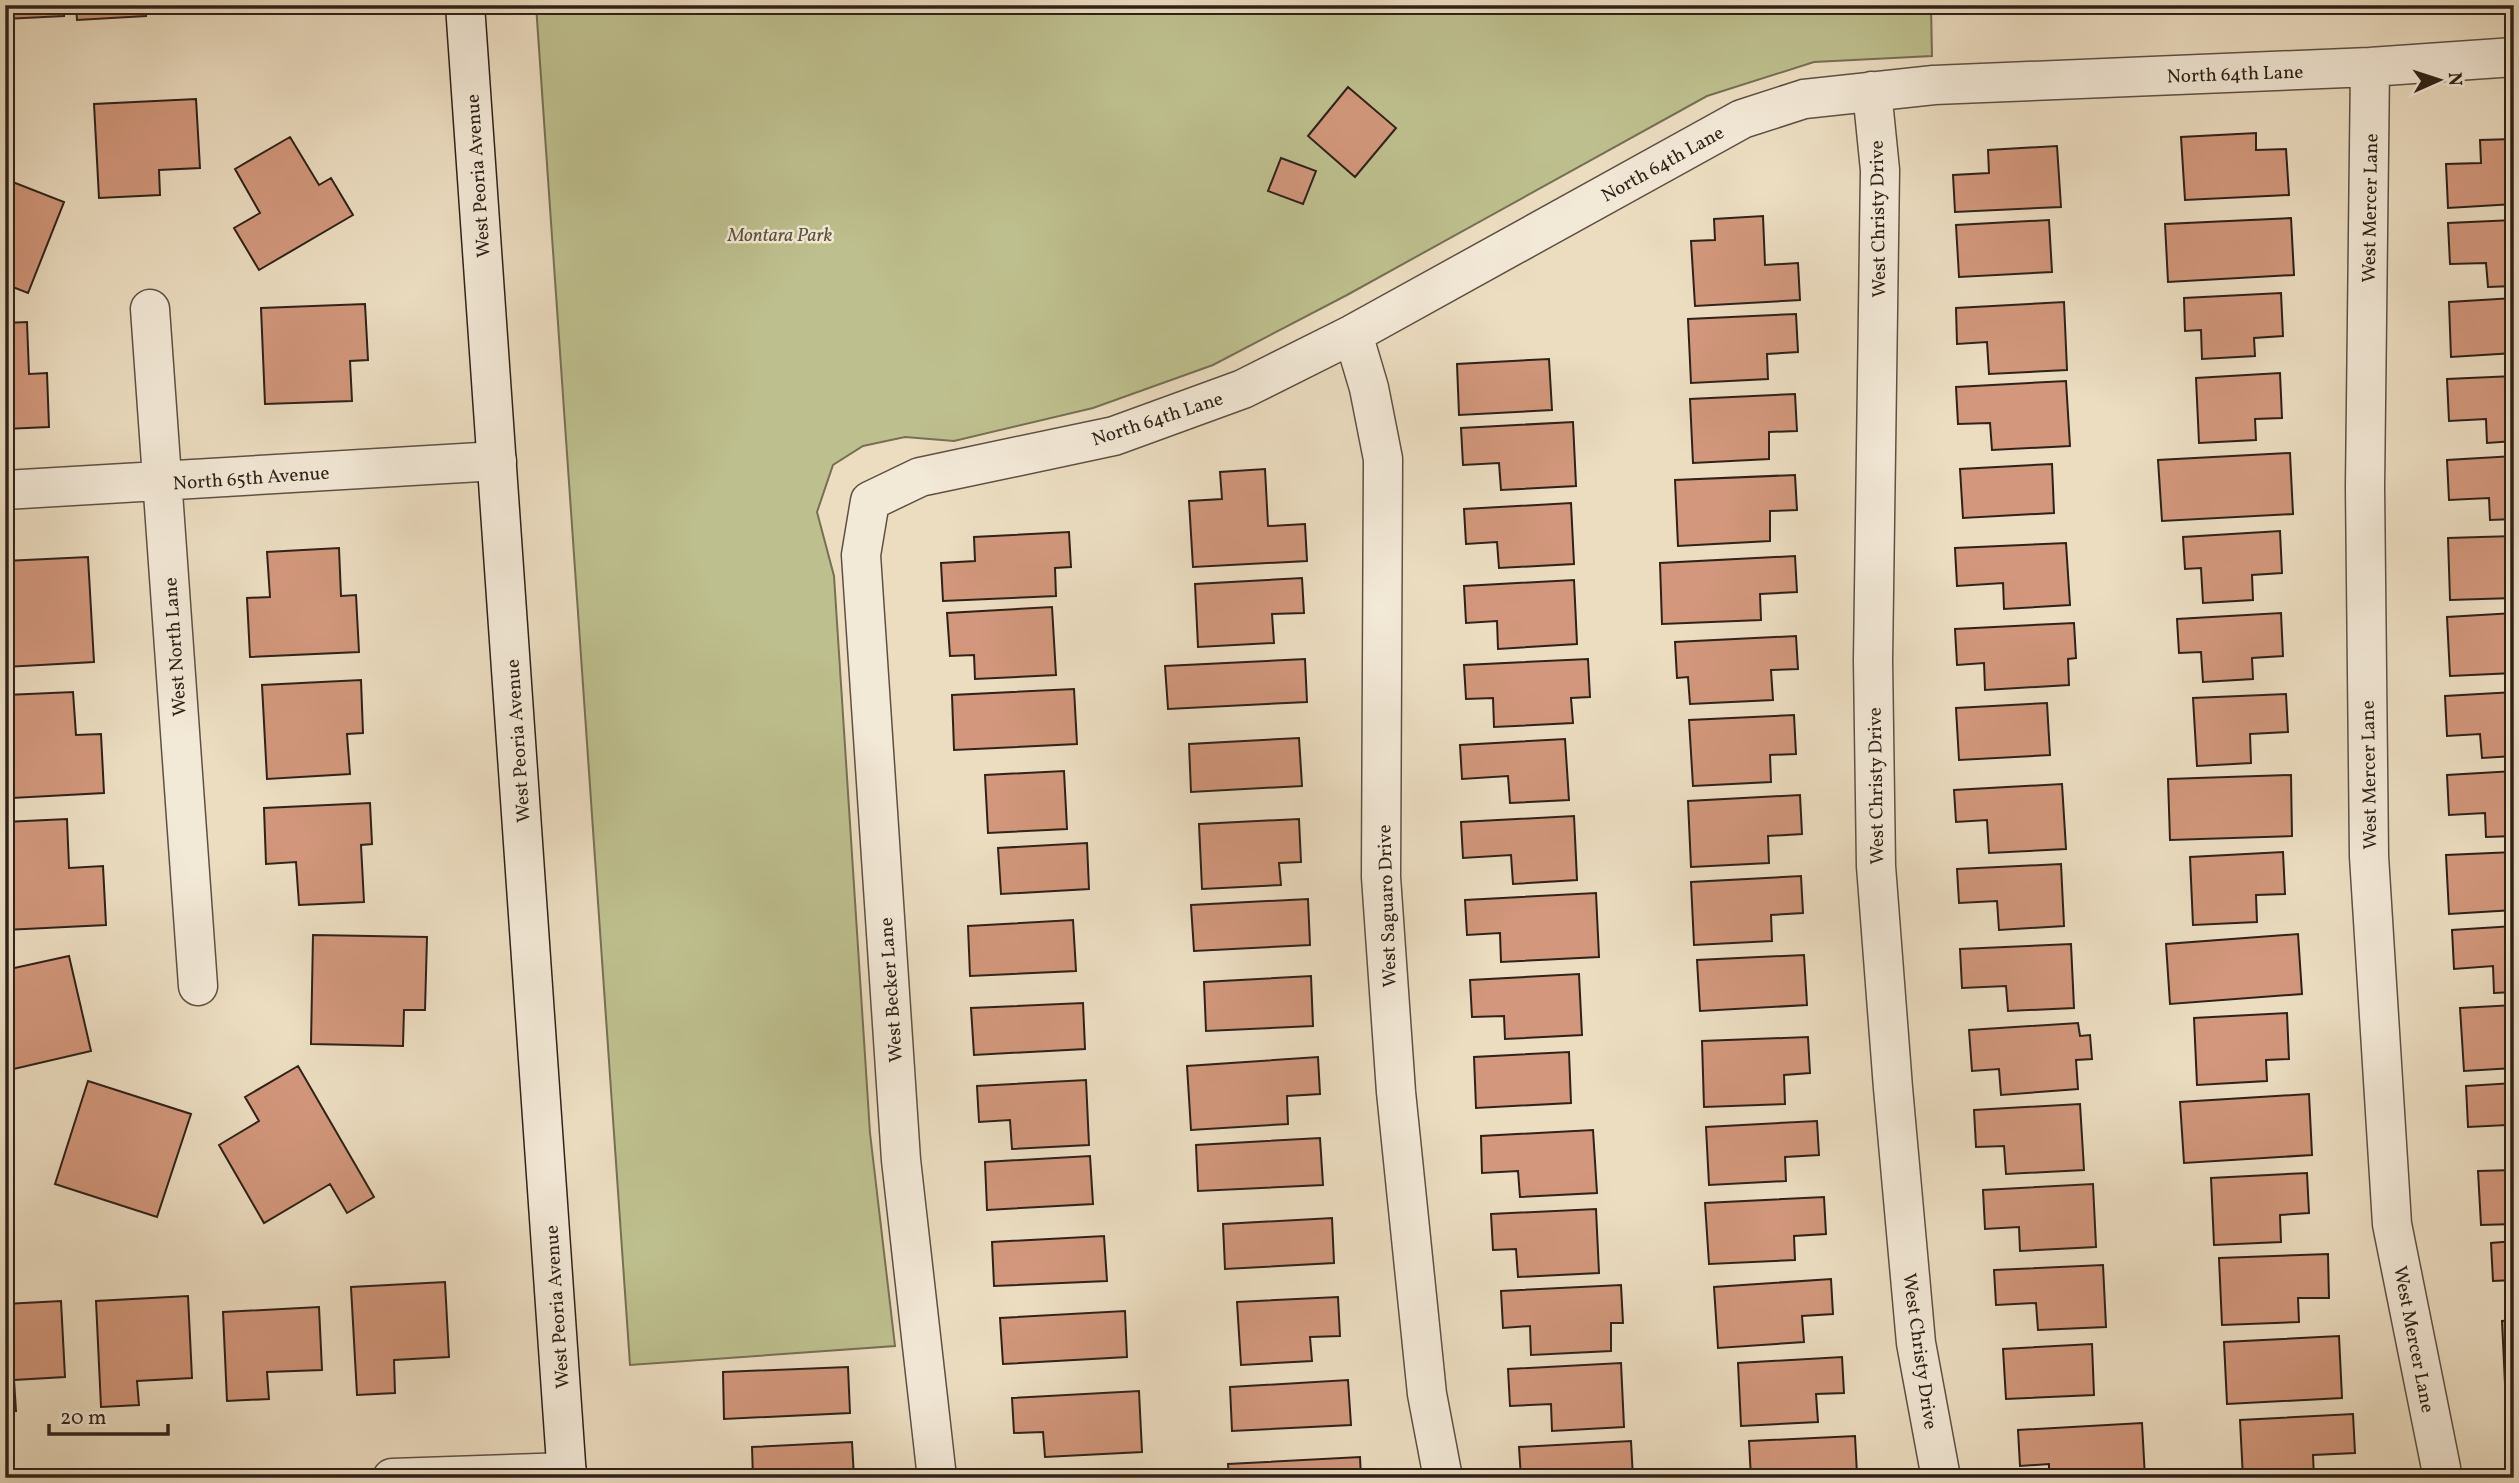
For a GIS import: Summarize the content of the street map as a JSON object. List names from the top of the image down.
{
  "streets": {
    "street": [
      "North 64th Lane",
      "West Peoria Avenue",
      "West Mercer Lane",
      "West Christy Drive",
      "North 65th Avenue",
      "West North Lane",
      "West Saguaro Drive",
      "West Becker Lane"
    ]
  },
  "crossings": [
    ["North 64th Lane", "West Mercer Lane"],
    ["North 64th Lane", "West Christy Drive"],
    ["North 64th Lane", "West Saguaro Drive"],
    ["North 64th Lane", "West Becker Lane"],
    ["West Peoria Avenue", "North 65th Avenue"],
    ["North 65th Avenue", "West North Lane"]
  ],
  "parks": ["Montara Park"],
  "scale_bar": "20 m",
  "north": "right"
}
